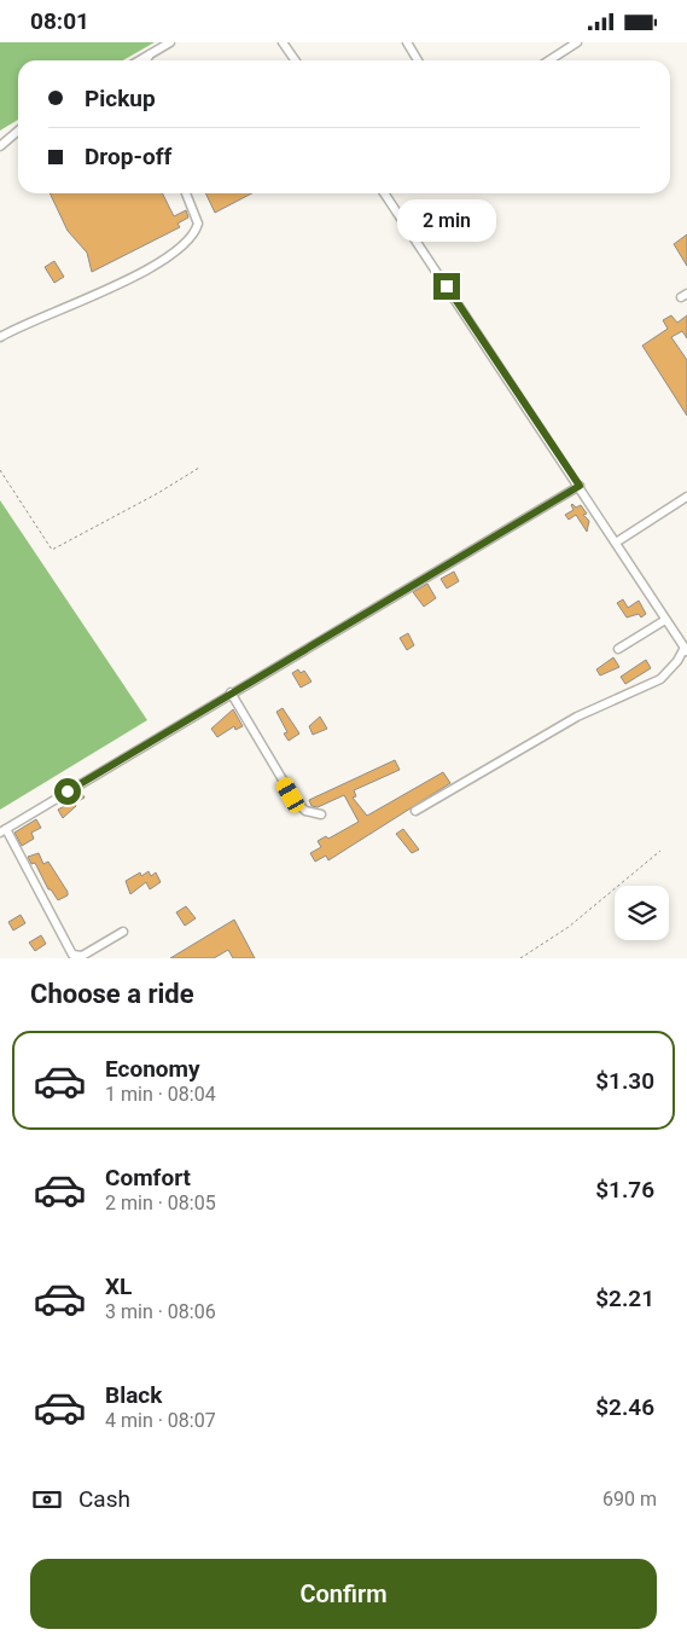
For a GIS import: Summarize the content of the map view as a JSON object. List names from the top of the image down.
{
  "page": {
    "status": "08:01",
    "banner": ["Pickup", "Drop-off"],
    "bubble": "2 min",
    "heading": "Choose a ride",
    "list": [
      {
        "name": "Economy",
        "note": "1 min · 08:04",
        "value": "$1.30"
      },
      {
        "name": "Comfort",
        "note": "2 min · 08:05",
        "value": "$1.76"
      },
      {
        "name": "XL",
        "note": "3 min · 08:06",
        "value": "$2.21"
      },
      {
        "name": "Black",
        "note": "4 min · 08:07",
        "value": "$2.46"
      }
    ],
    "pay": ["Cash", "690 m"],
    "buttons": "Confirm"
  }
}
